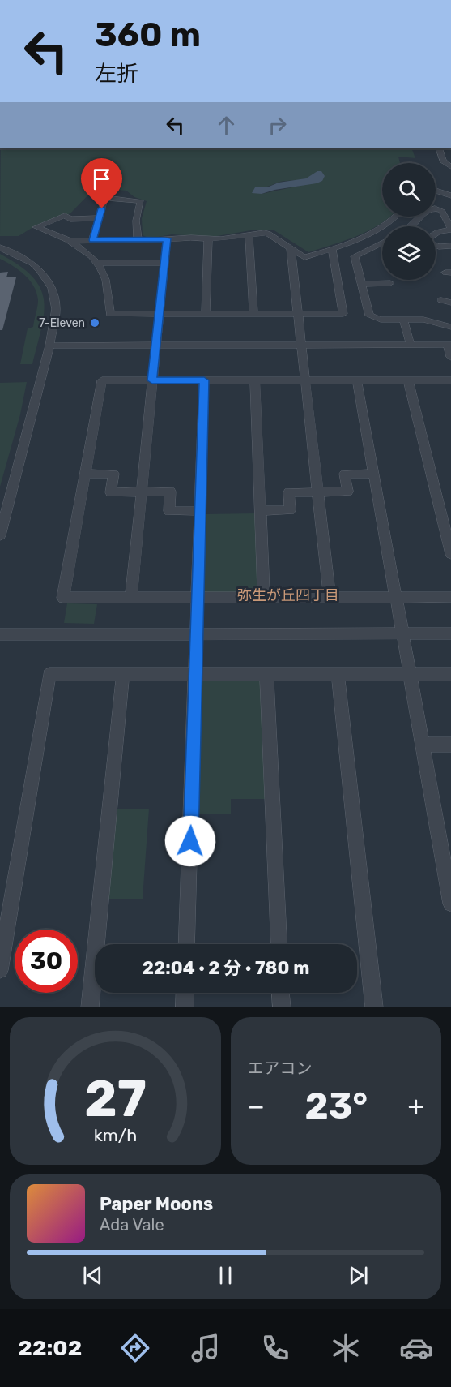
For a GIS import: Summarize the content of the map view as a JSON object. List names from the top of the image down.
{
  "districts": ["弥生が丘四丁目"],
  "places": ["7-Eleven"],
  "page": {
    "turn": ["360 m", "左折"],
    "limit": "30",
    "trip": "22:04 · 2 分 · 780 m",
    "tile": "エアコン",
    "heat": ["−", "23°", "+"],
    "song": ["Paper Moons", "Ada Vale"],
    "tabs": "22:02",
    "gauge": ["27", "km/h"]
  }
}
